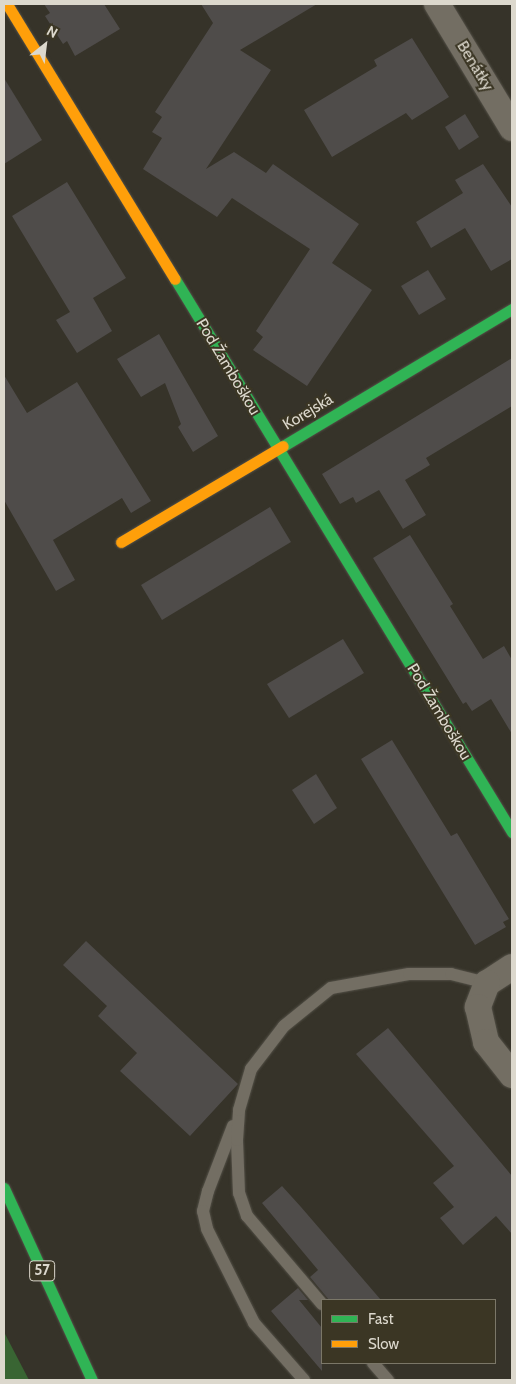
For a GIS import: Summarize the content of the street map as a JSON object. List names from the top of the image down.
{
  "streets": {
    "street": [
      "Benátky",
      "Pod Žamboškou",
      "Korejská",
      "57"
    ]
  },
  "crossings": [
    ["Pod Žamboškou", "Korejská"]
  ],
  "legend": ["Fast", "Slow"],
  "north": "top right"
}
